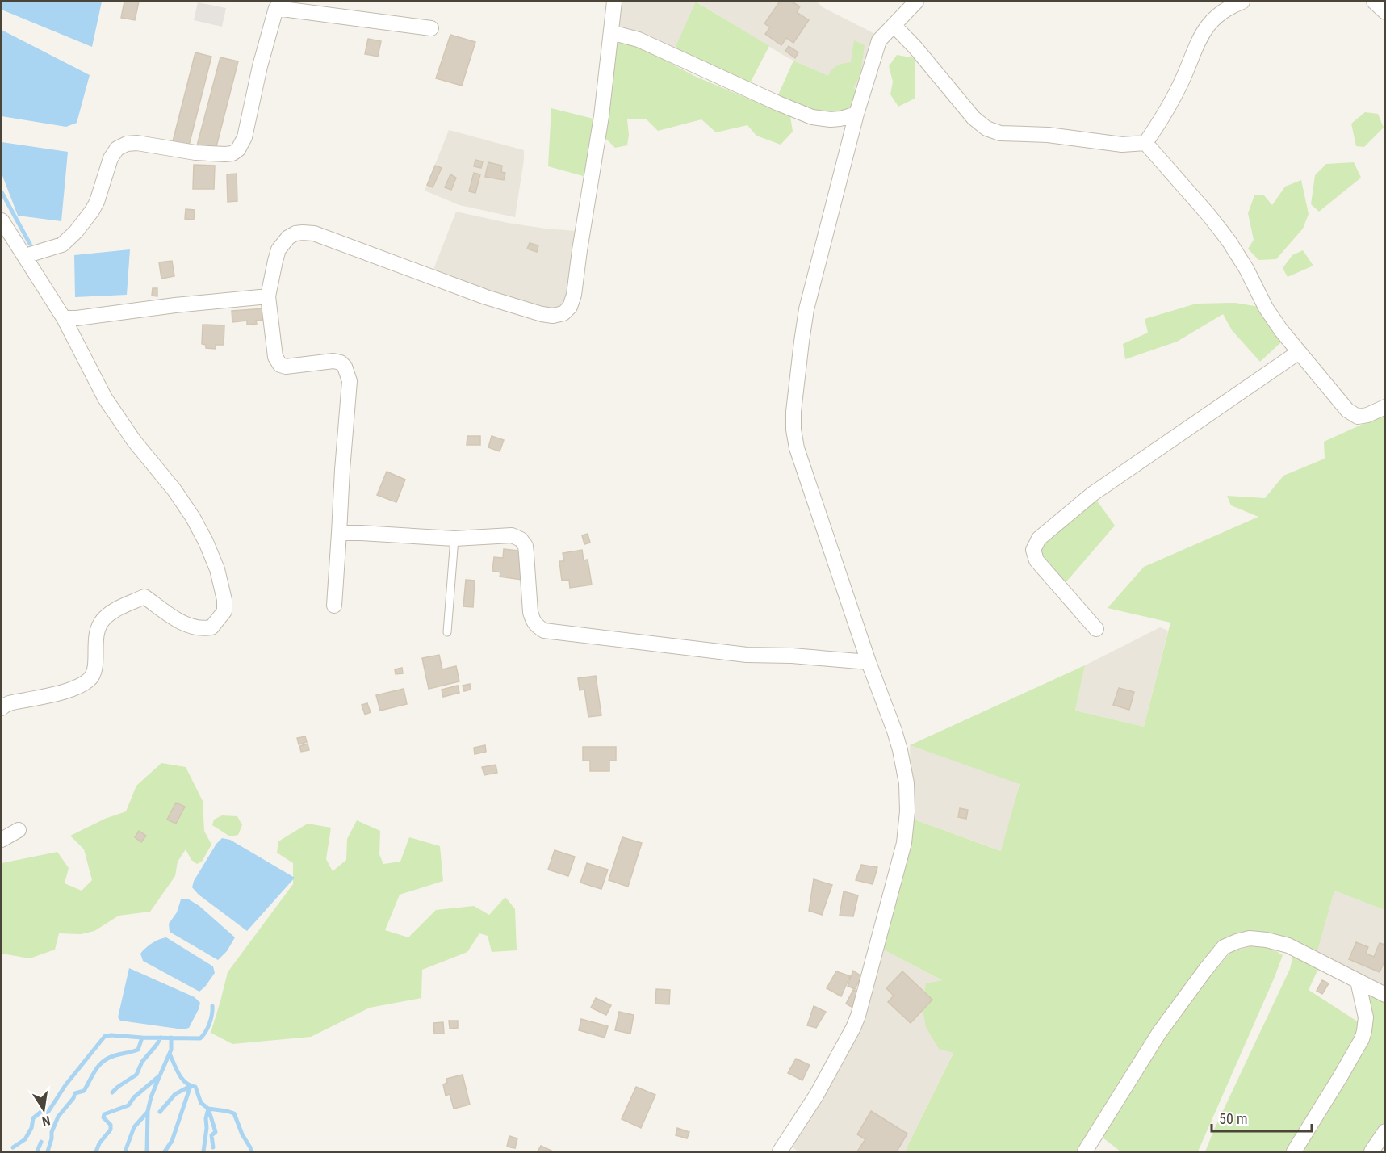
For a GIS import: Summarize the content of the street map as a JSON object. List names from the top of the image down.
{
  "scale_bar": "50 m",
  "north": "bottom"
}
